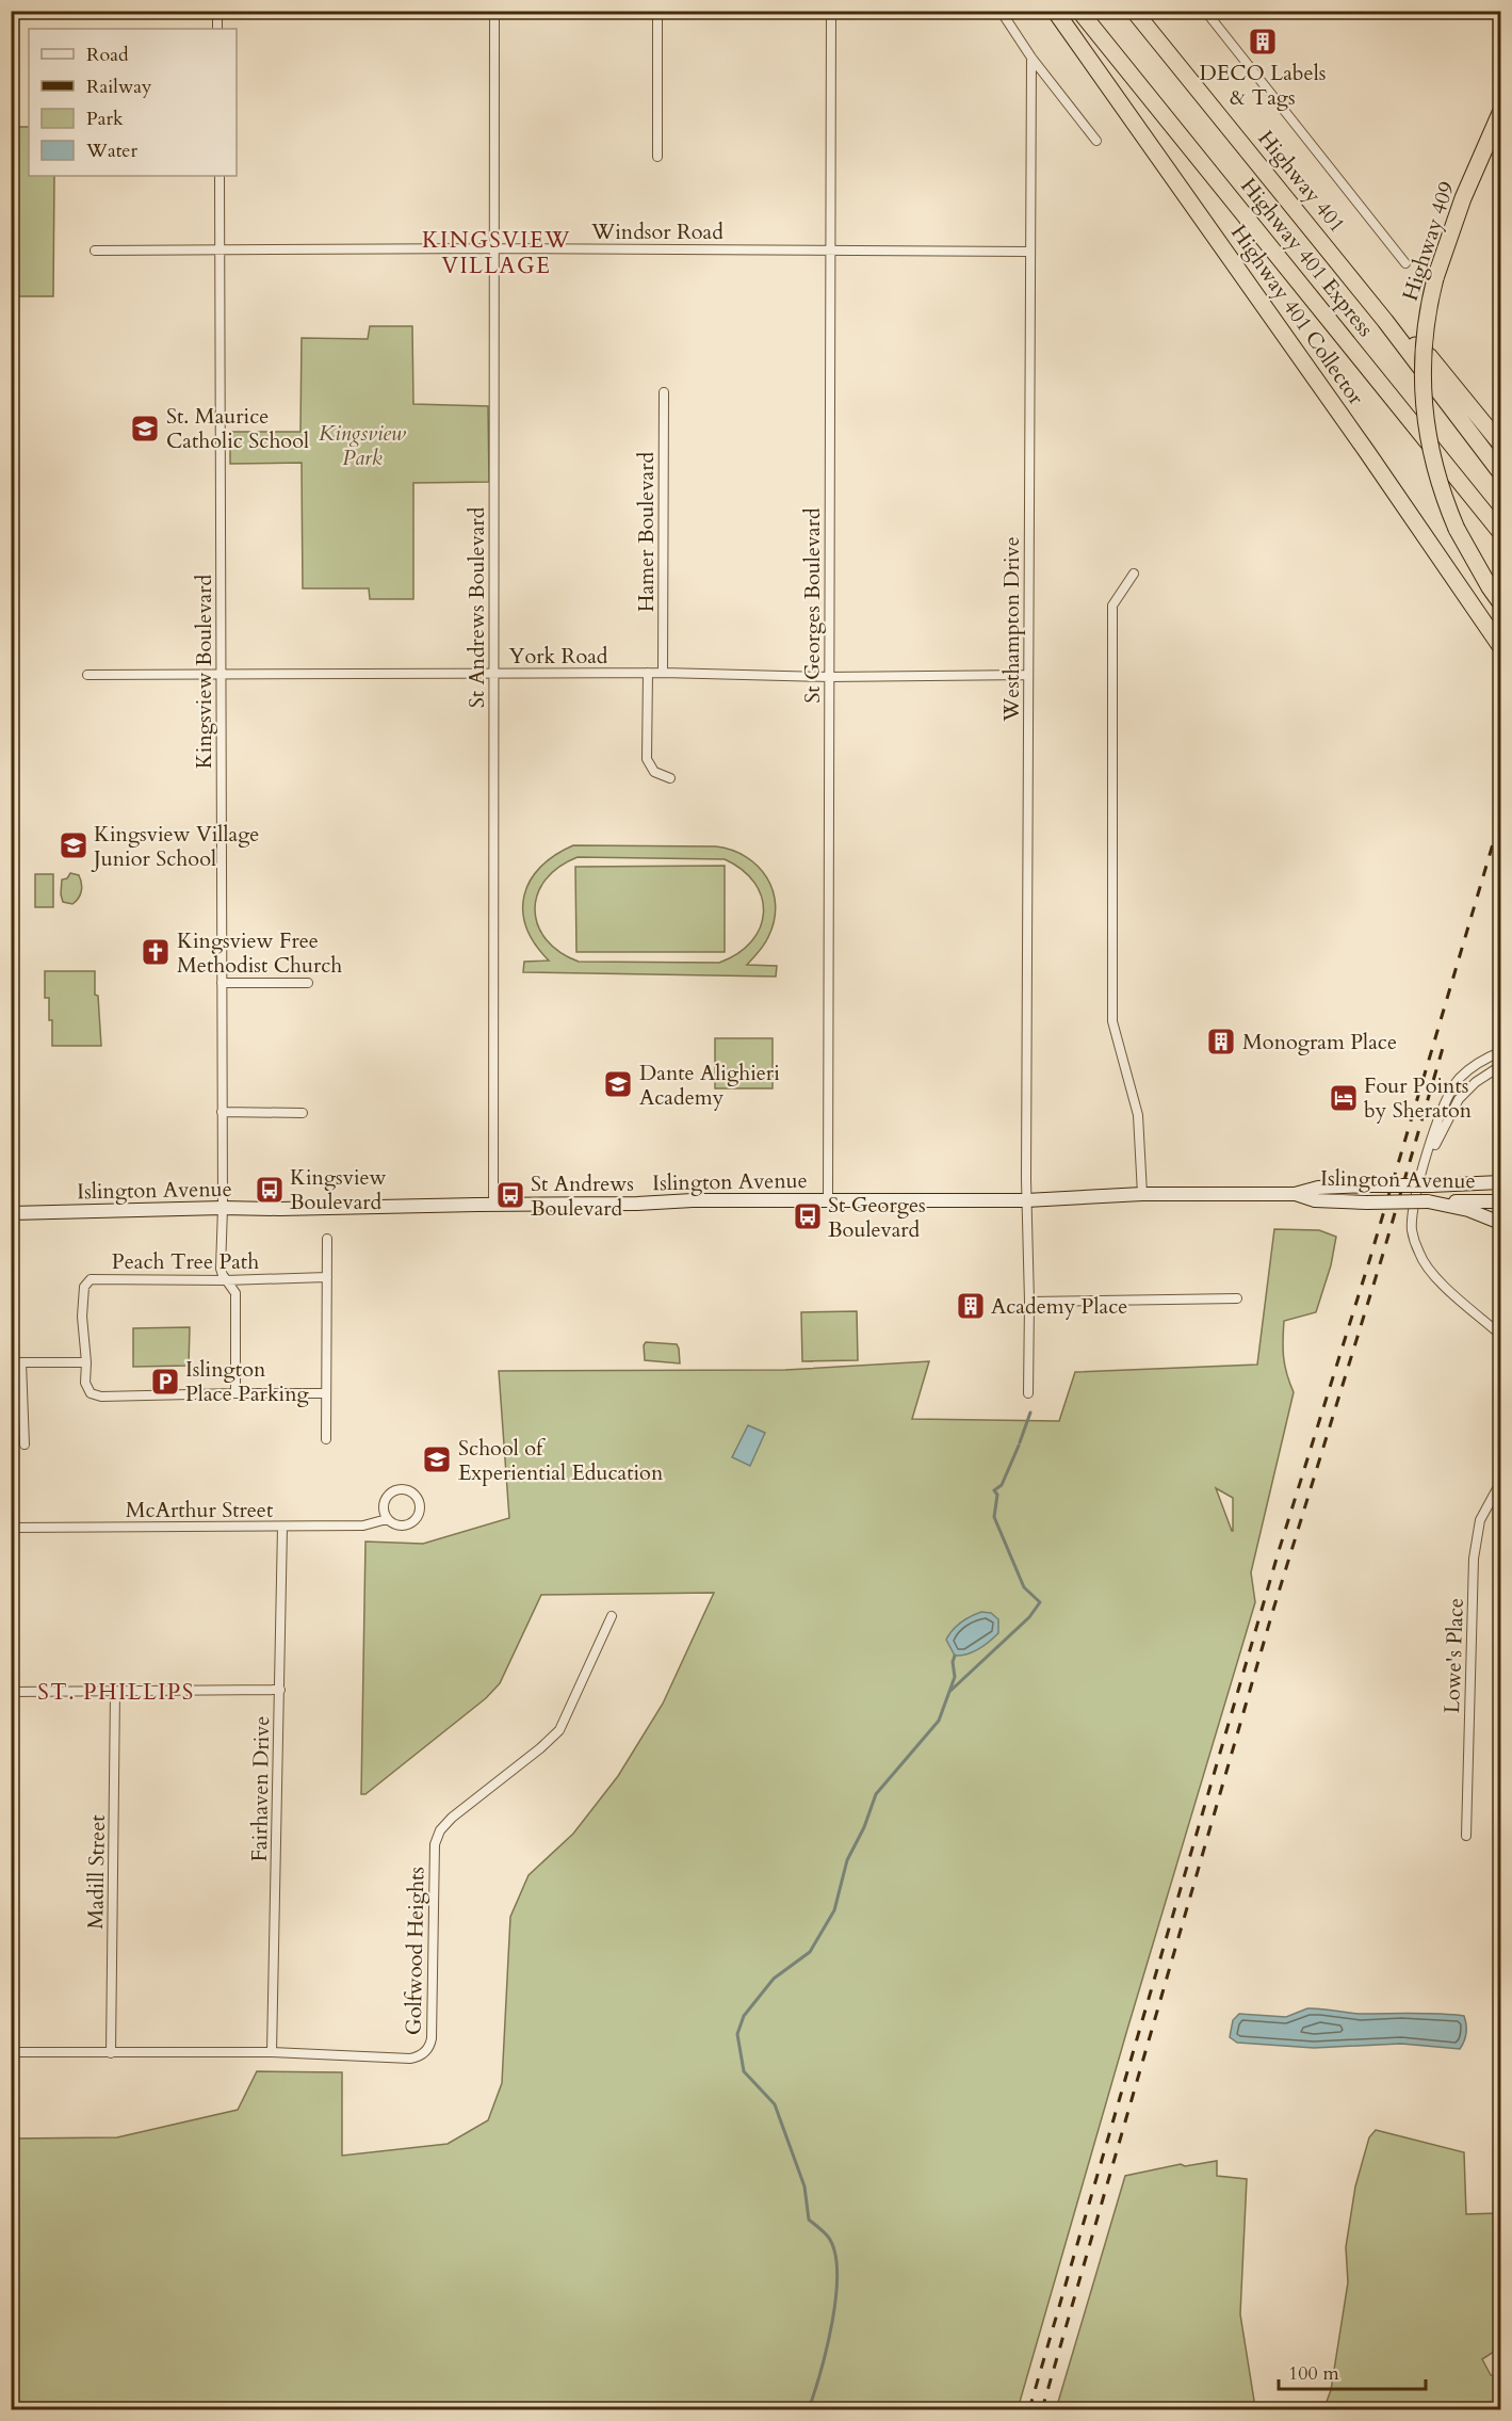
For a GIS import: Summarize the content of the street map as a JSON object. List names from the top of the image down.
{
  "streets": {
    "highway": [
      "Highway 401",
      "Highway 409",
      "Highway 401 Express",
      "Highway 401 Collector"
    ],
    "main road": ["Islington Avenue"],
    "street": [
      "Windsor Road",
      "Hamer Boulevard",
      "St Georges Boulevard",
      "St Andrews Boulevard",
      "Westhampton Drive",
      "York Road",
      "Kingsview Boulevard",
      "Peach Tree Path",
      "McArthur Street",
      "Lowe's Place",
      "Fairhaven Drive",
      "Madill Street",
      "Golfwood Heights"
    ]
  },
  "crossings": [
    ["Highway 401", "Highway 401 Express"],
    ["Windsor Road", "St Georges Boulevard"],
    ["Windsor Road", "St Andrews Boulevard"],
    ["Windsor Road", "Westhampton Drive"],
    ["Windsor Road", "Kingsview Boulevard"],
    ["Hamer Boulevard", "York Road"],
    ["St Georges Boulevard", "York Road"],
    ["St Georges Boulevard", "Islington Avenue"],
    ["St Andrews Boulevard", "York Road"],
    ["St Andrews Boulevard", "Islington Avenue"],
    ["Westhampton Drive", "York Road"],
    ["Westhampton Drive", "Islington Avenue"],
    ["York Road", "Kingsview Boulevard"],
    ["Kingsview Boulevard", "Islington Avenue"],
    ["Kingsview Boulevard", "Peach Tree Path"],
    ["McArthur Street", "Fairhaven Drive"],
    ["Fairhaven Drive", "Golfwood Heights"],
    ["Madill Street", "Golfwood Heights"]
  ],
  "districts": ["KINGSVIEW VILLAGE", "ST. PHILLIPS"],
  "parks": ["Kingsview Park"],
  "places": {
    "building": ["DECO Labels & Tags", "Monogram Place", "Academy Place"],
    "school or university": [
      "St. Maurice Catholic School",
      "Kingsview Village Junior School",
      "Dante Alighieri Academy",
      "School of Experiential Education"
    ],
    "church": ["Kingsview Free Methodist Church"],
    "hotel": ["Four Points by Sheraton"],
    "bus stop": ["Kingsview Boulevard", "St Andrews Boulevard", "St Georges Boulevard"],
    "parking": ["Islington Place Parking"]
  },
  "legend": [
    "Road",
    "Railway",
    "Park",
    "Water"
  ],
  "scale_bar": "100 m"
}
